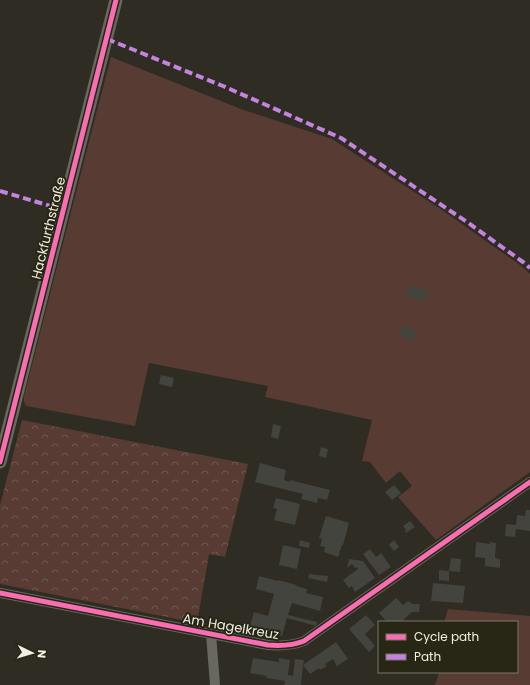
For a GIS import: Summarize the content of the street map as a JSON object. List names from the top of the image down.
{
  "streets": {
    "street": ["Hackfurthstraße", "Am Hagelkreuz"]
  },
  "legend": ["Cycle path", "Path"],
  "north": "right"
}
